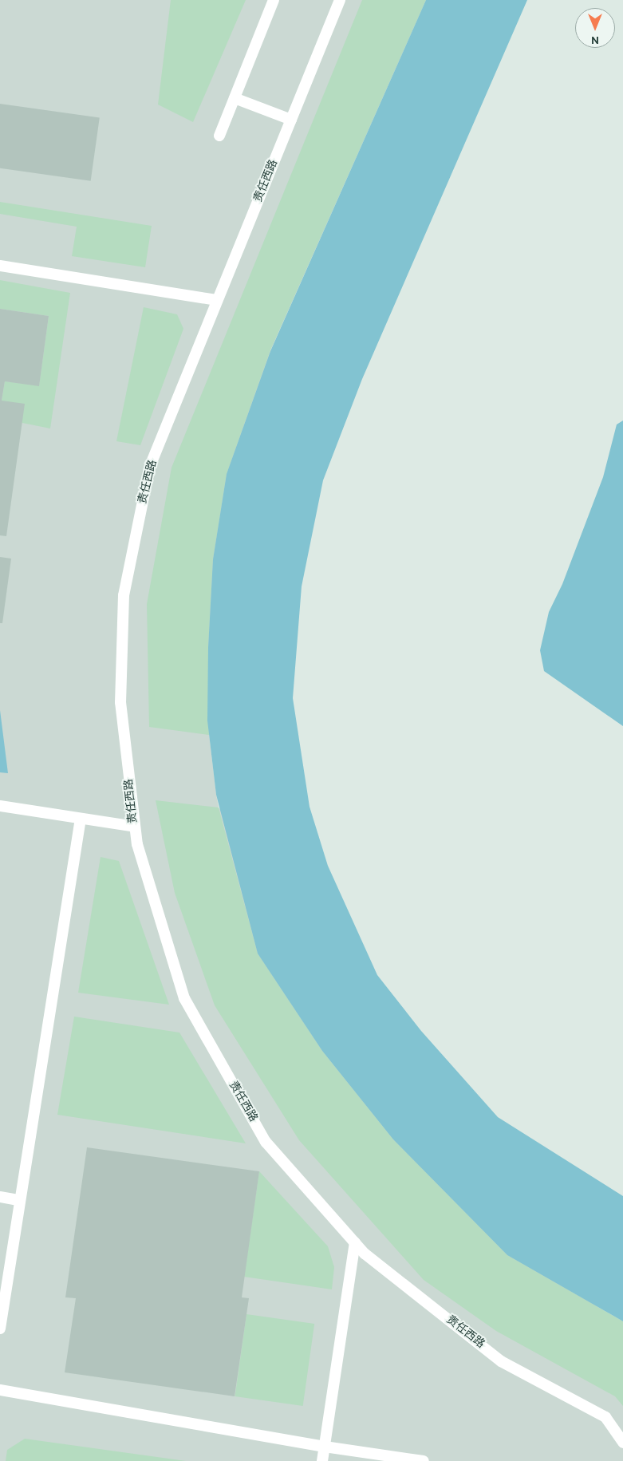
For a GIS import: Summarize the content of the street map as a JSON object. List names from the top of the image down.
{
  "streets": {
    "lane": ["责任西路"]
  },
  "north": "bottom"
}
